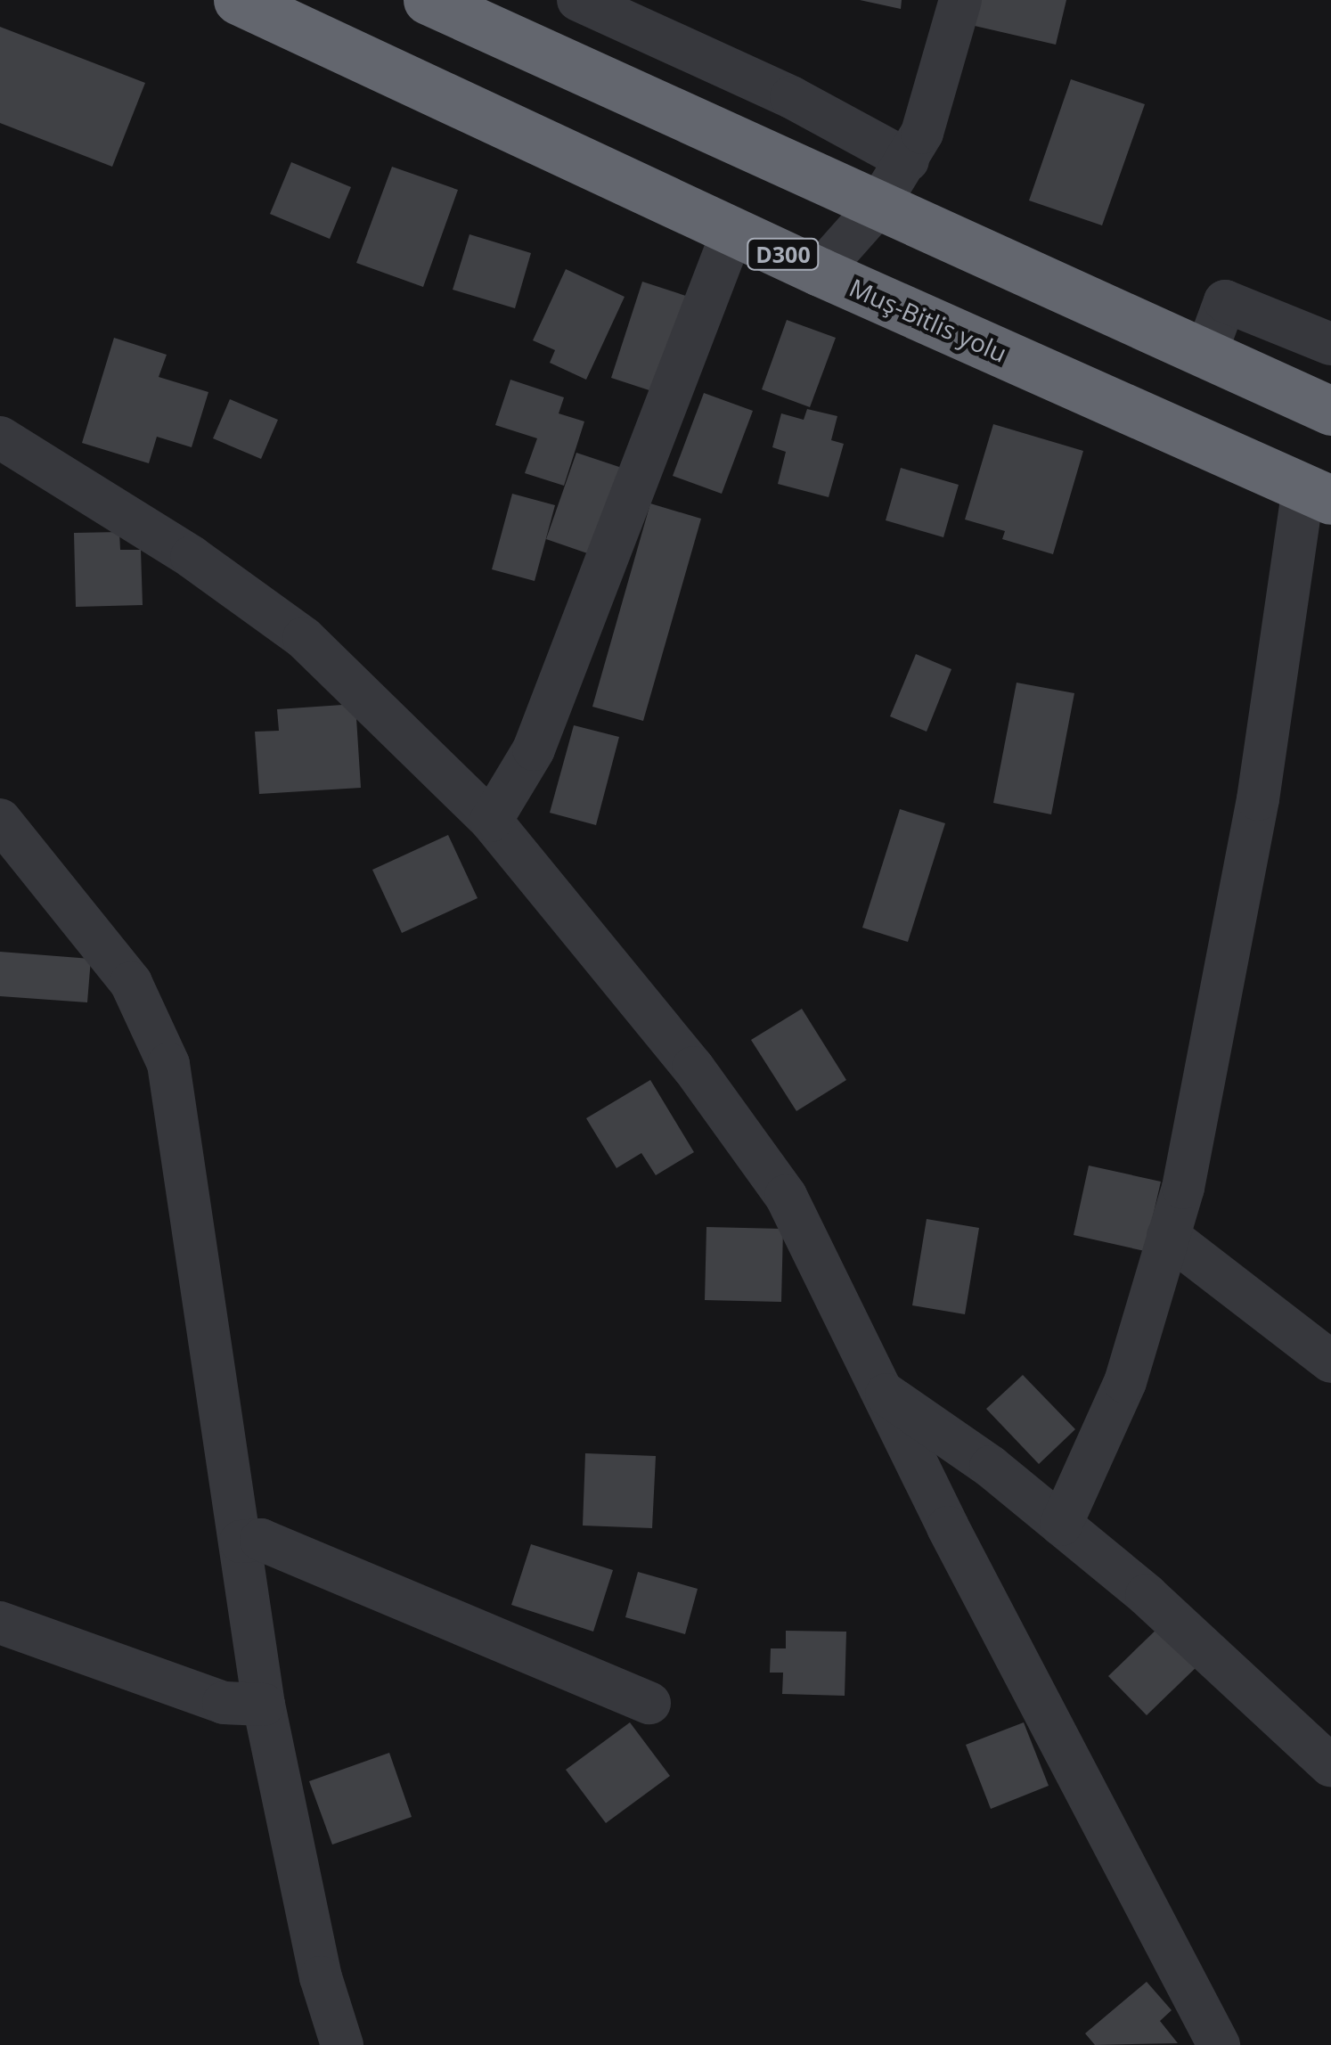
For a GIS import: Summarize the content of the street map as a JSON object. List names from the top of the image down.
{
  "streets": {
    "highway": ["D300", "Muş-Bitlis yolu"]
  }
}
